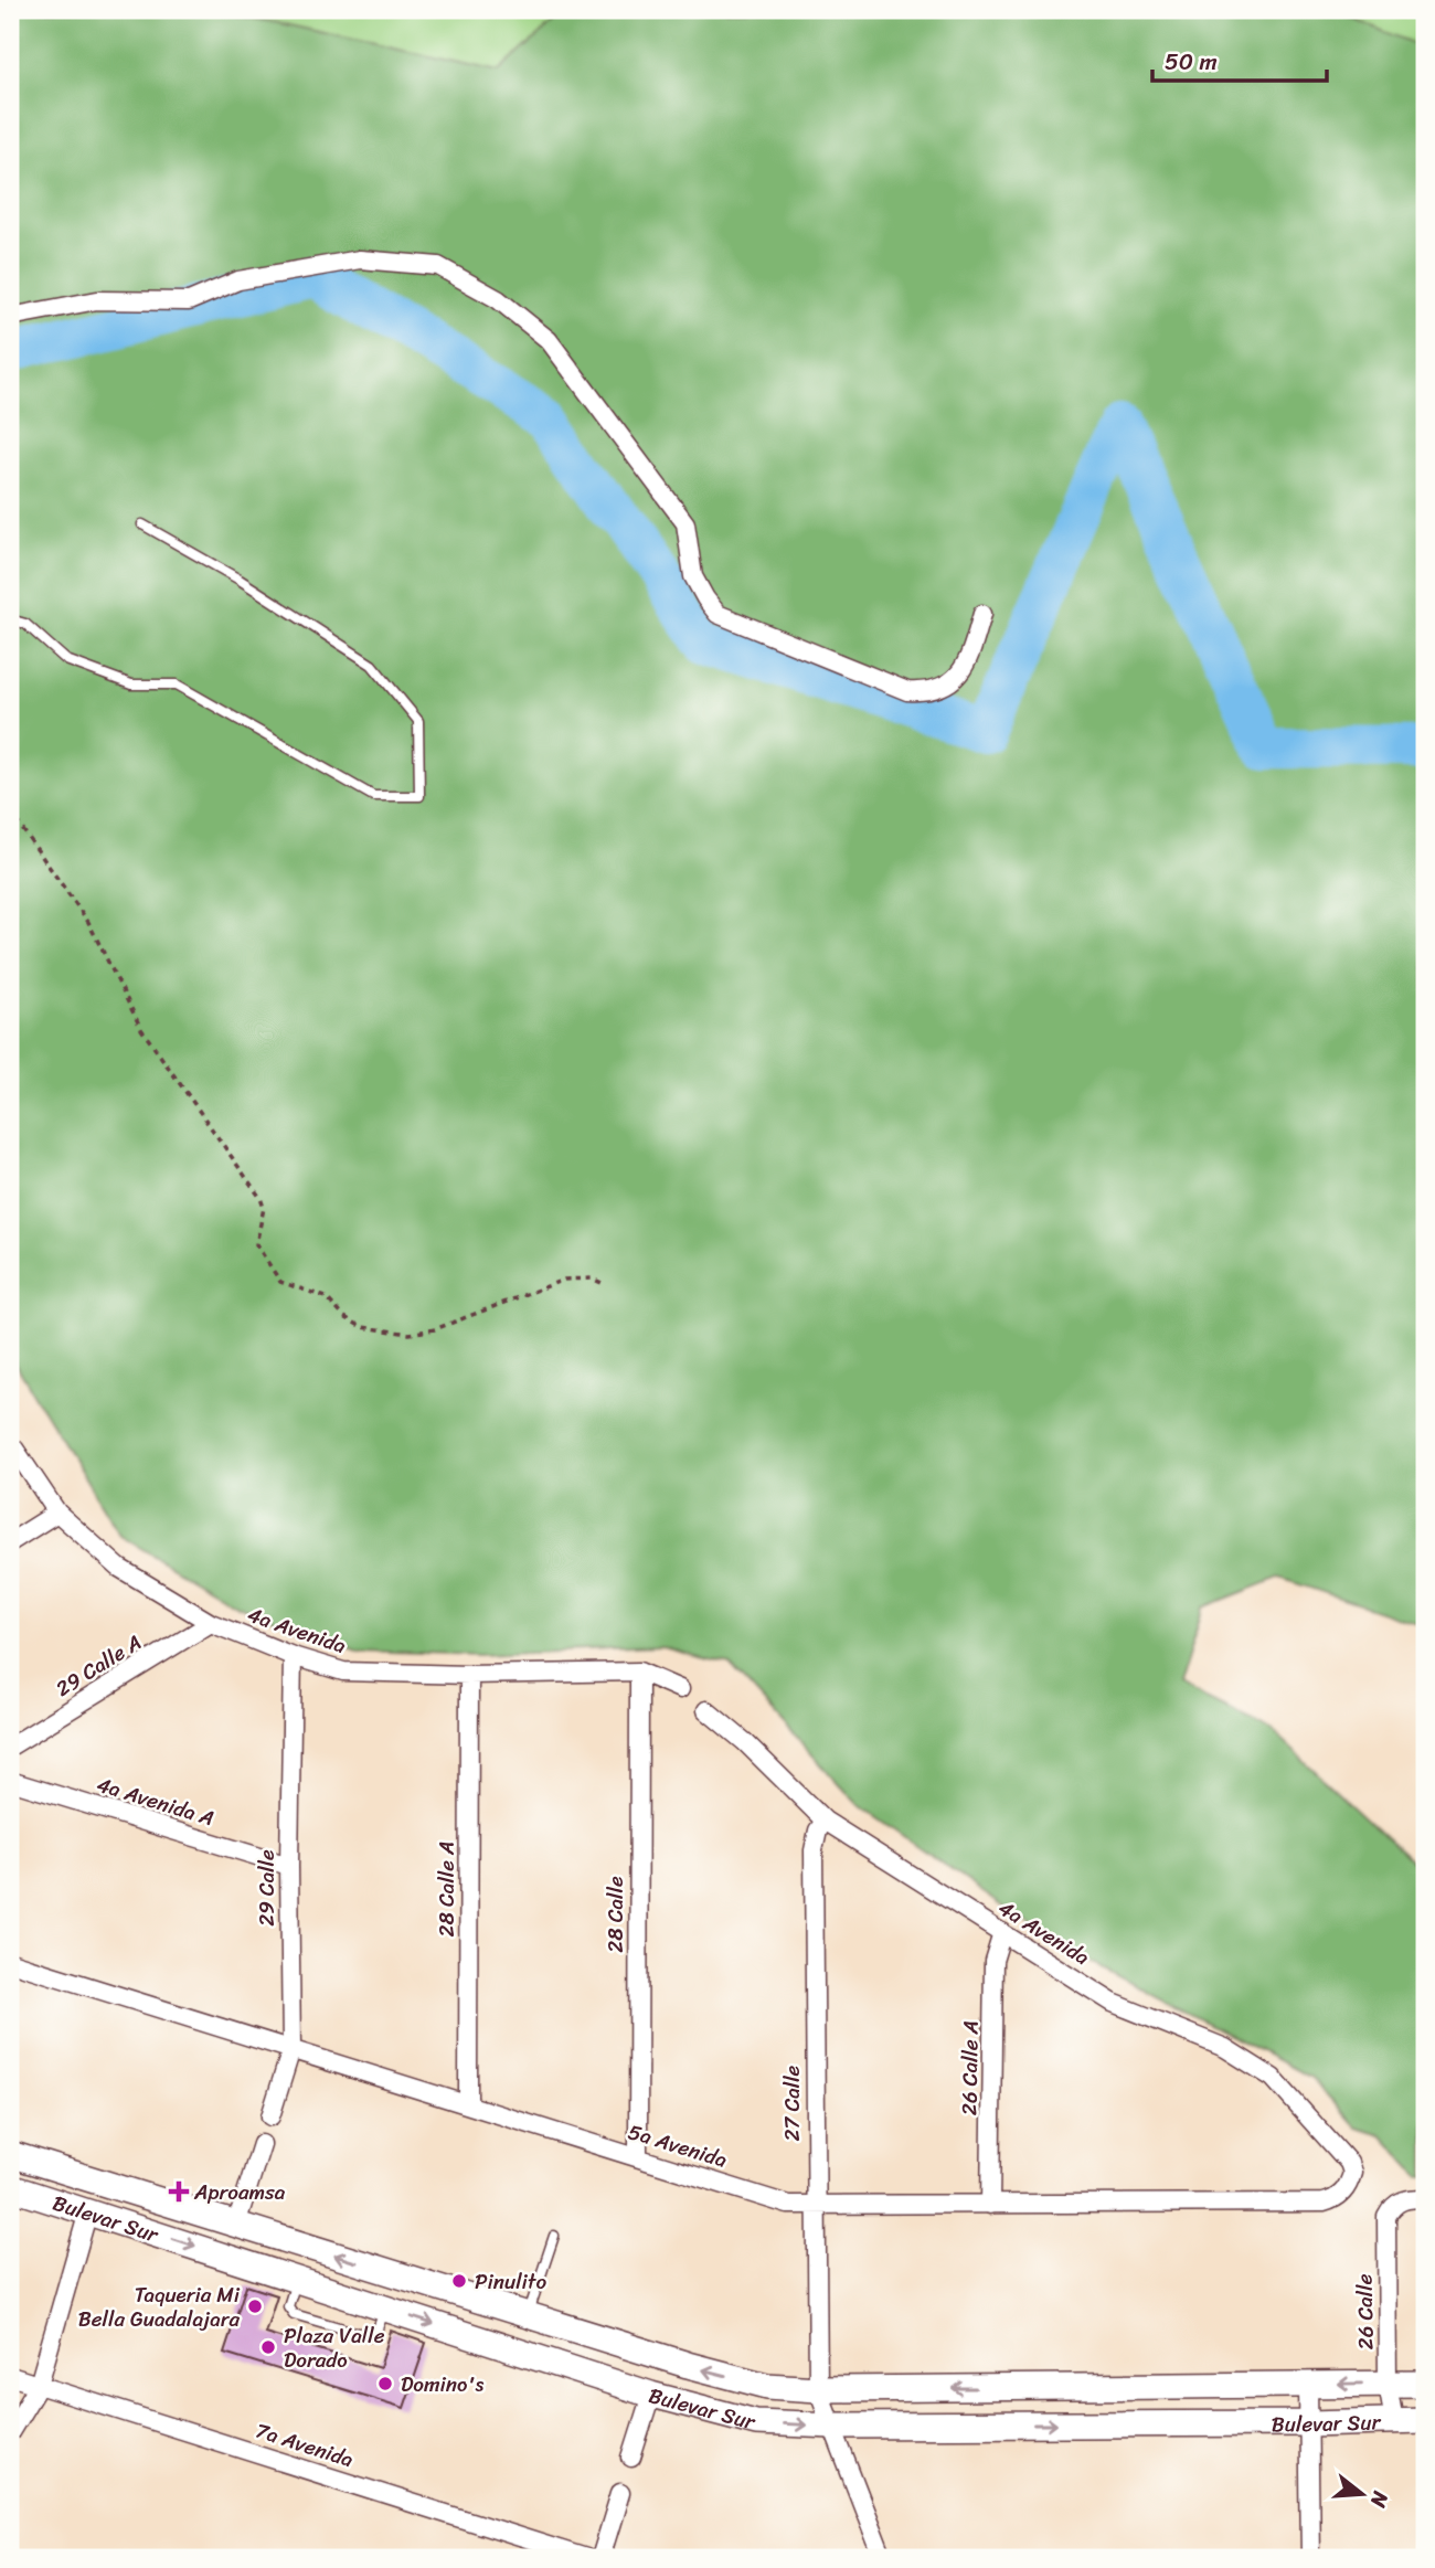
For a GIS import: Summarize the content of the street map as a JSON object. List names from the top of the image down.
{
  "streets": {
    "main road": ["Bulevar Sur"],
    "street": [
      "4a Avenida",
      "29 Calle A",
      "4a Avenida A",
      "29 Calle",
      "28 Calle A",
      "28 Calle",
      "26 Calle A",
      "27 Calle",
      "5a Avenida",
      "26 Calle",
      "7a Avenida"
    ]
  },
  "crossings": [
    ["4a Avenida", "29 Calle A"],
    ["4a Avenida", "29 Calle"],
    ["4a Avenida", "28 Calle A"],
    ["4a Avenida", "28 Calle"],
    ["4a Avenida", "26 Calle A"],
    ["4a Avenida", "27 Calle"],
    ["4a Avenida", "5a Avenida"],
    ["4a Avenida A", "29 Calle"],
    ["29 Calle", "5a Avenida"],
    ["28 Calle A", "5a Avenida"],
    ["28 Calle", "5a Avenida"],
    ["26 Calle A", "5a Avenida"],
    ["27 Calle", "5a Avenida"],
    ["27 Calle", "Bulevar Sur"],
    ["Bulevar Sur", "26 Calle"]
  ],
  "places": {
    "health": ["Aproamsa"],
    "other": [
      "Pinulito",
      "Taqueria Mi Bella Guadalajara",
      "Plaza Valle Dorado",
      "Domino's"
    ]
  },
  "scale_bar": "50 m",
  "north": "right"
}
